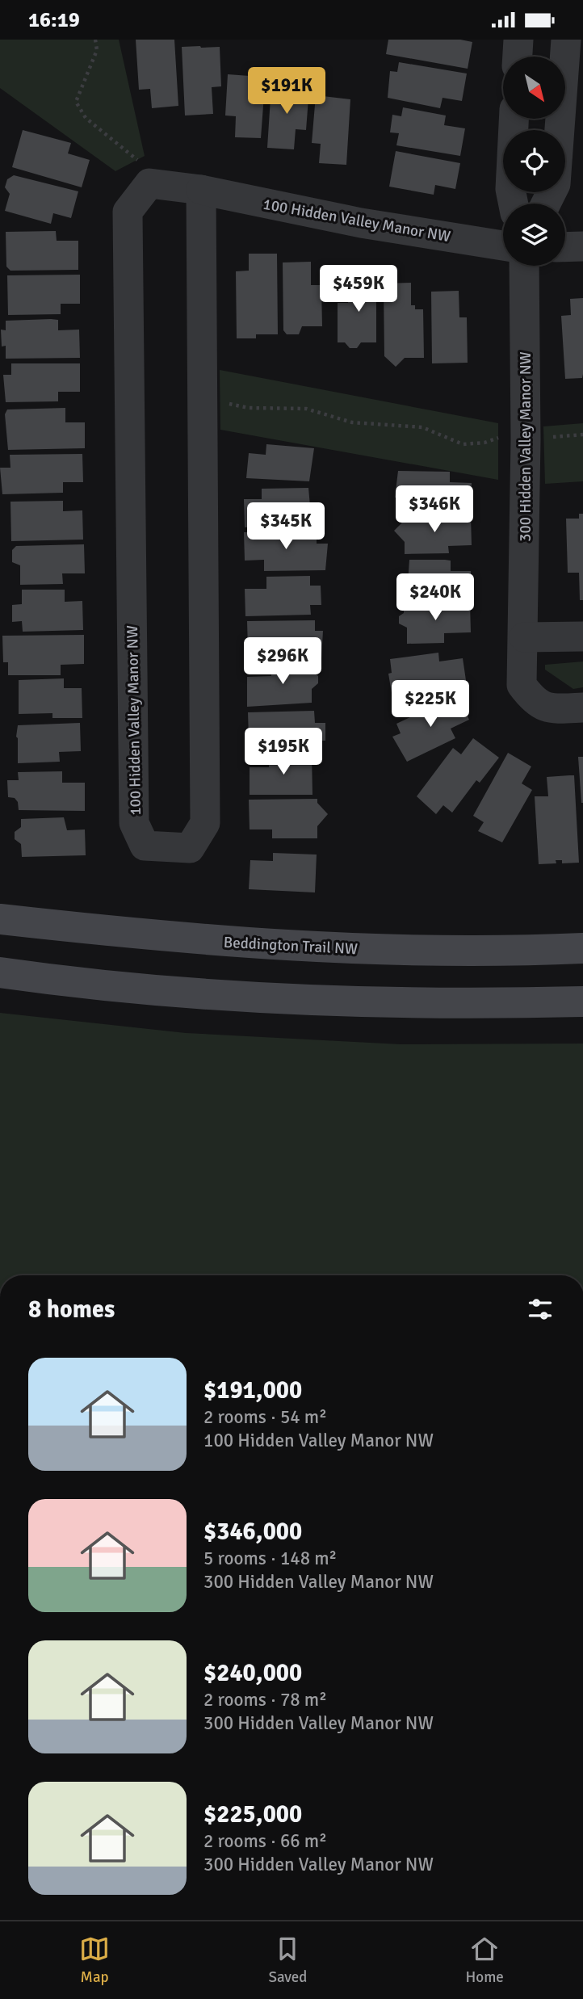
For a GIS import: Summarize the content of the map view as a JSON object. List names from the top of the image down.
{
  "streets": {
    "main road": ["Beddington Trail NW"],
    "street": ["100 Hidden Valley Manor NW", "300 Hidden Valley Manor NW"]
  },
  "north": "bottom right",
  "page": {
    "status": "16:19",
    "price": [
      "$191K",
      "$459K",
      "$346K",
      "$345K",
      "$240K",
      "$296K",
      "$225K",
      "$195K"
    ],
    "heading": "8 homes",
    "list": [
      {
        "name": "$191,000",
        "note": "2 rooms · 54 m² · 100 Hidden Valley Manor NW"
      },
      {
        "name": "$346,000",
        "note": "5 rooms · 148 m² · 300 Hidden Valley Manor NW"
      },
      {
        "name": "$240,000",
        "note": "2 rooms · 78 m² · 300 Hidden Valley Manor NW"
      },
      {
        "name": "$225,000",
        "note": "2 rooms · 66 m² · 300 Hidden Valley Manor NW"
      }
    ],
    "tabs": ["Map", "Saved", "Home"]
  }
}
